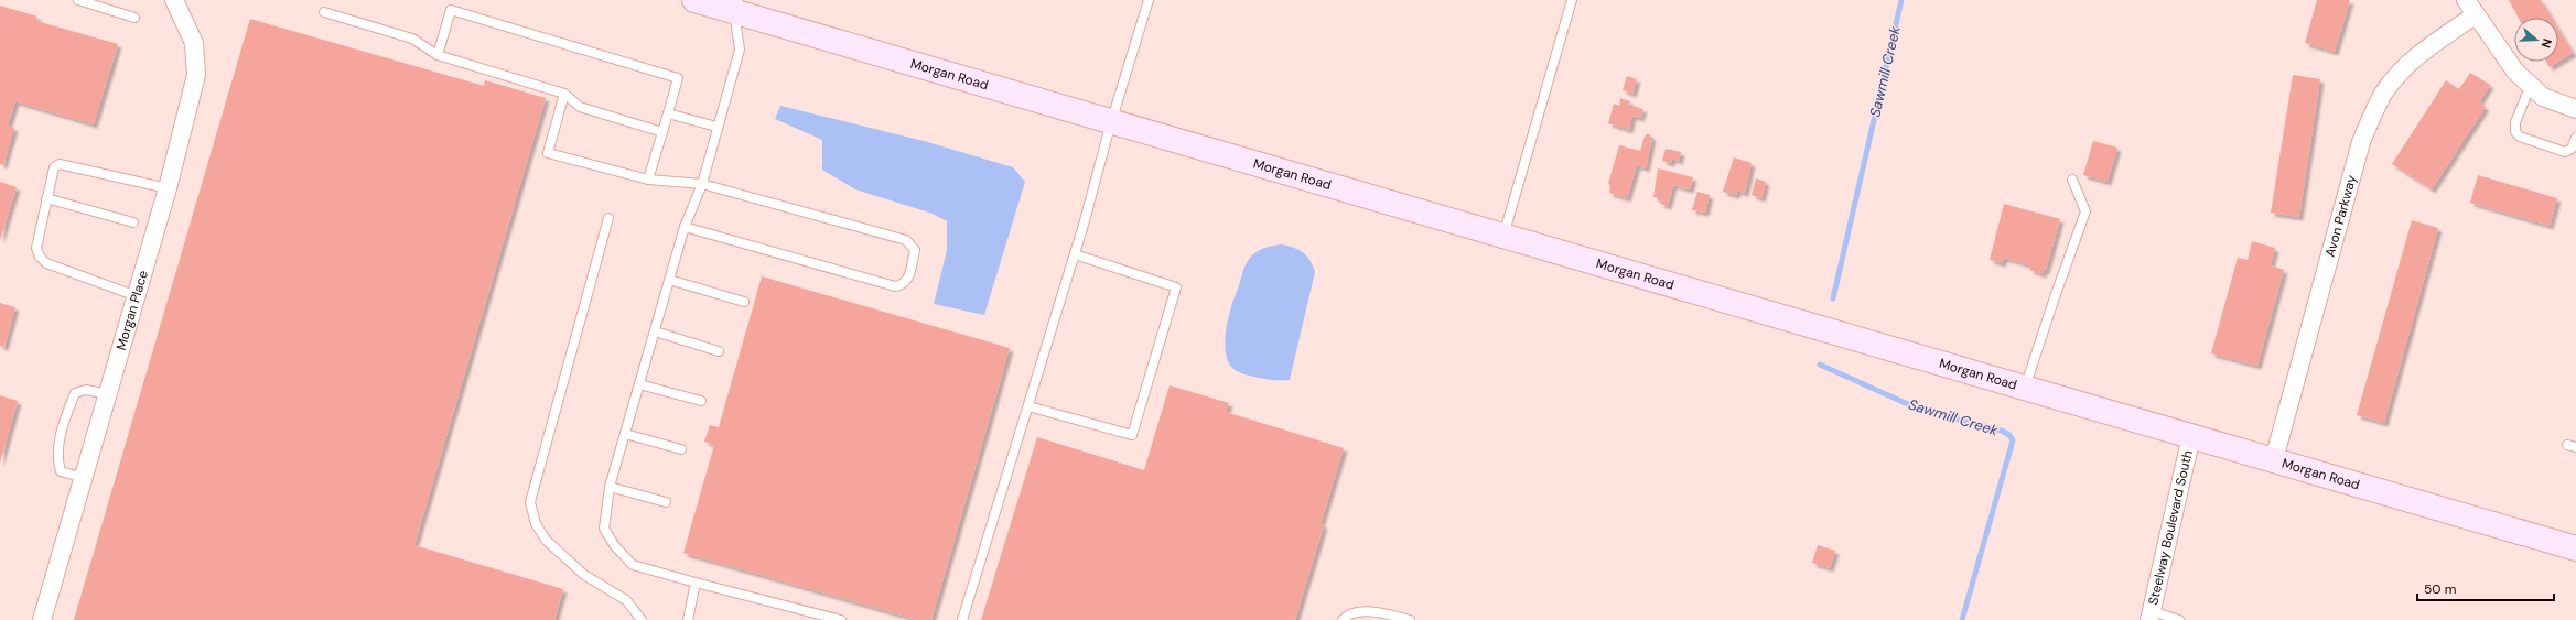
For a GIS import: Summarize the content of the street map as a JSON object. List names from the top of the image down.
{
  "streets": {
    "street": [
      "Morgan Road",
      "Avon Parkway",
      "Morgan Place",
      "Steelway Boulevard South"
    ]
  },
  "crossings": [
    ["Morgan Road", "Avon Parkway"],
    ["Morgan Road", "Steelway Boulevard South"]
  ],
  "water": ["Sawmill Creek"],
  "scale_bar": "50 m",
  "north": "right"
}
